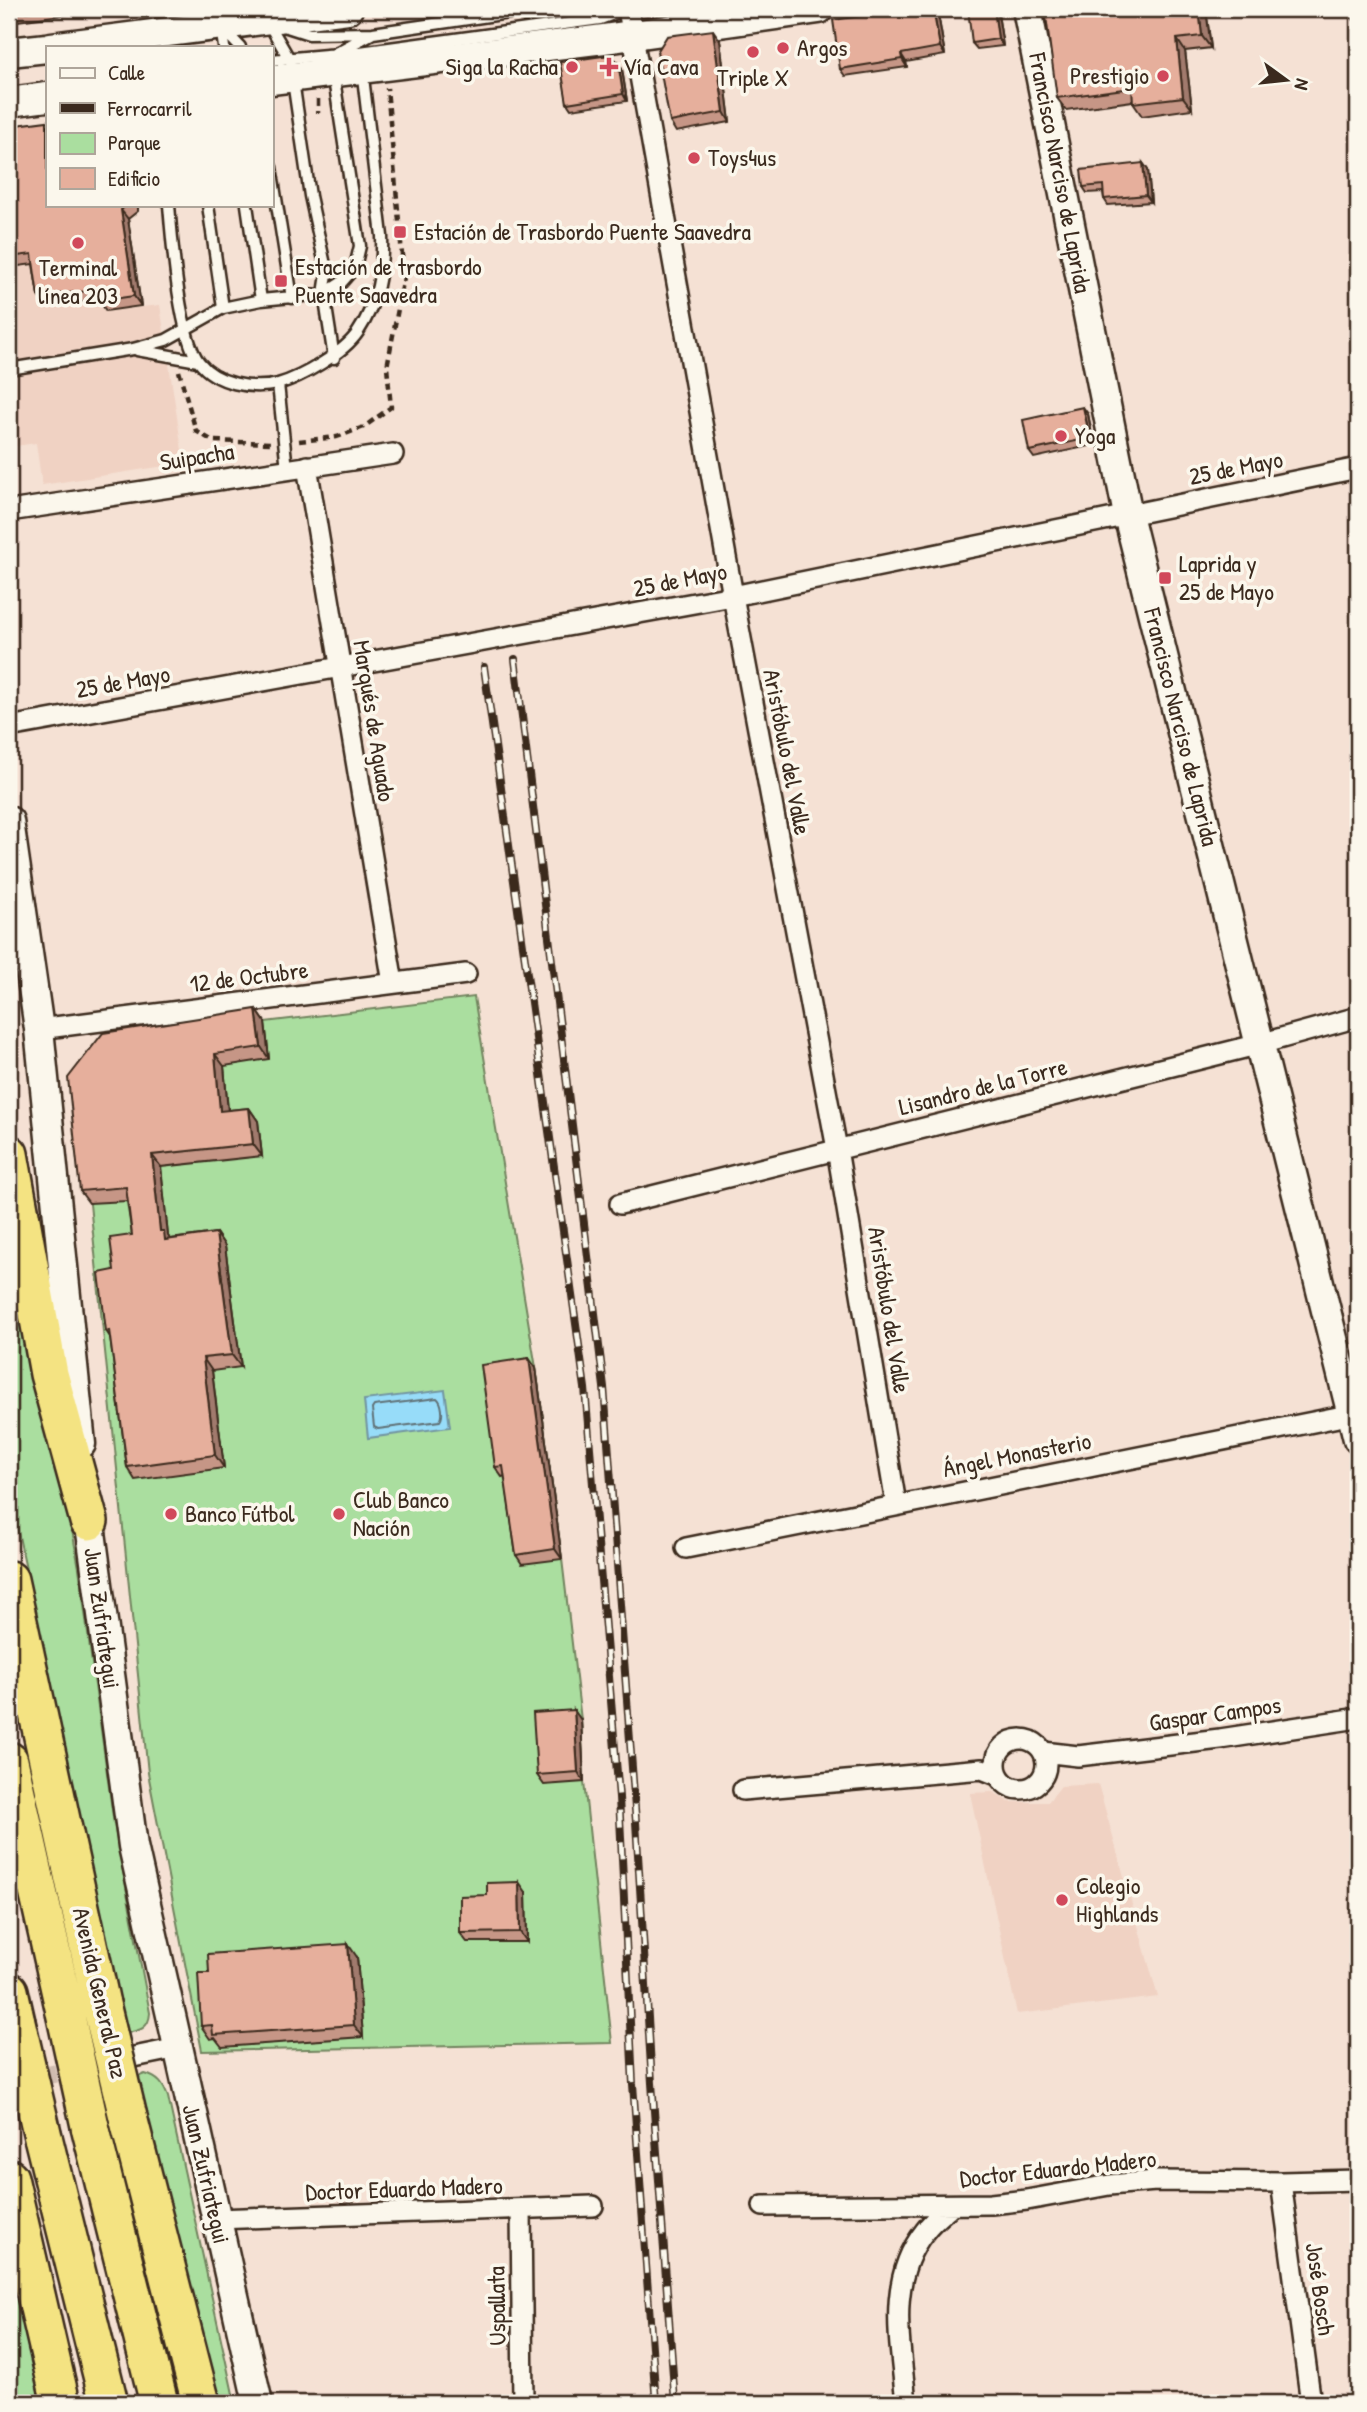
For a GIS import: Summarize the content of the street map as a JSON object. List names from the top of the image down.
{
  "streets": {
    "highway": ["Avenida General Paz"],
    "street": [
      "Francisco Narciso de Laprida",
      "Suipacha",
      "25 de Mayo",
      "Marqués de Aguado",
      "Aristóbulo del Valle",
      "12 de Octubre",
      "Lisandro de la Torre",
      "Ángel Monasterio",
      "Juan Zufriategui",
      "Gaspar Campos",
      "Doctor Eduardo Madero",
      "José Bosch",
      "Uspallata"
    ]
  },
  "crossings": [
    ["Francisco Narciso de Laprida", "25 de Mayo"],
    ["Francisco Narciso de Laprida", "Lisandro de la Torre"],
    ["Francisco Narciso de Laprida", "Ángel Monasterio"],
    ["Suipacha", "Marqués de Aguado"],
    ["25 de Mayo", "Marqués de Aguado"],
    ["25 de Mayo", "Aristóbulo del Valle"],
    ["Marqués de Aguado", "12 de Octubre"],
    ["Aristóbulo del Valle", "Lisandro de la Torre"],
    ["Aristóbulo del Valle", "Ángel Monasterio"],
    ["12 de Octubre", "Juan Zufriategui"],
    ["Juan Zufriategui", "Doctor Eduardo Madero"],
    ["Doctor Eduardo Madero", "José Bosch"],
    ["Doctor Eduardo Madero", "Uspallata"]
  ],
  "places": {
    "other": [
      "Argos",
      "Triple X",
      "Siga la Racha",
      "Prestigio",
      "Toys4us",
      "Terminal línea 203",
      "Yoga",
      "Banco Fútbol",
      "Club Banco Nación",
      "Colegio Highlands"
    ],
    "health": ["Vía Cava"],
    "transit": ["Estación de Trasbordo Puente Saavedra", "Estación de trasbordo Puente Saavedra", "Laprida y 25 de Mayo"]
  },
  "legend": [
    "Calle",
    "Ferrocarril",
    "Parque",
    "Edificio"
  ],
  "north": "right"
}
